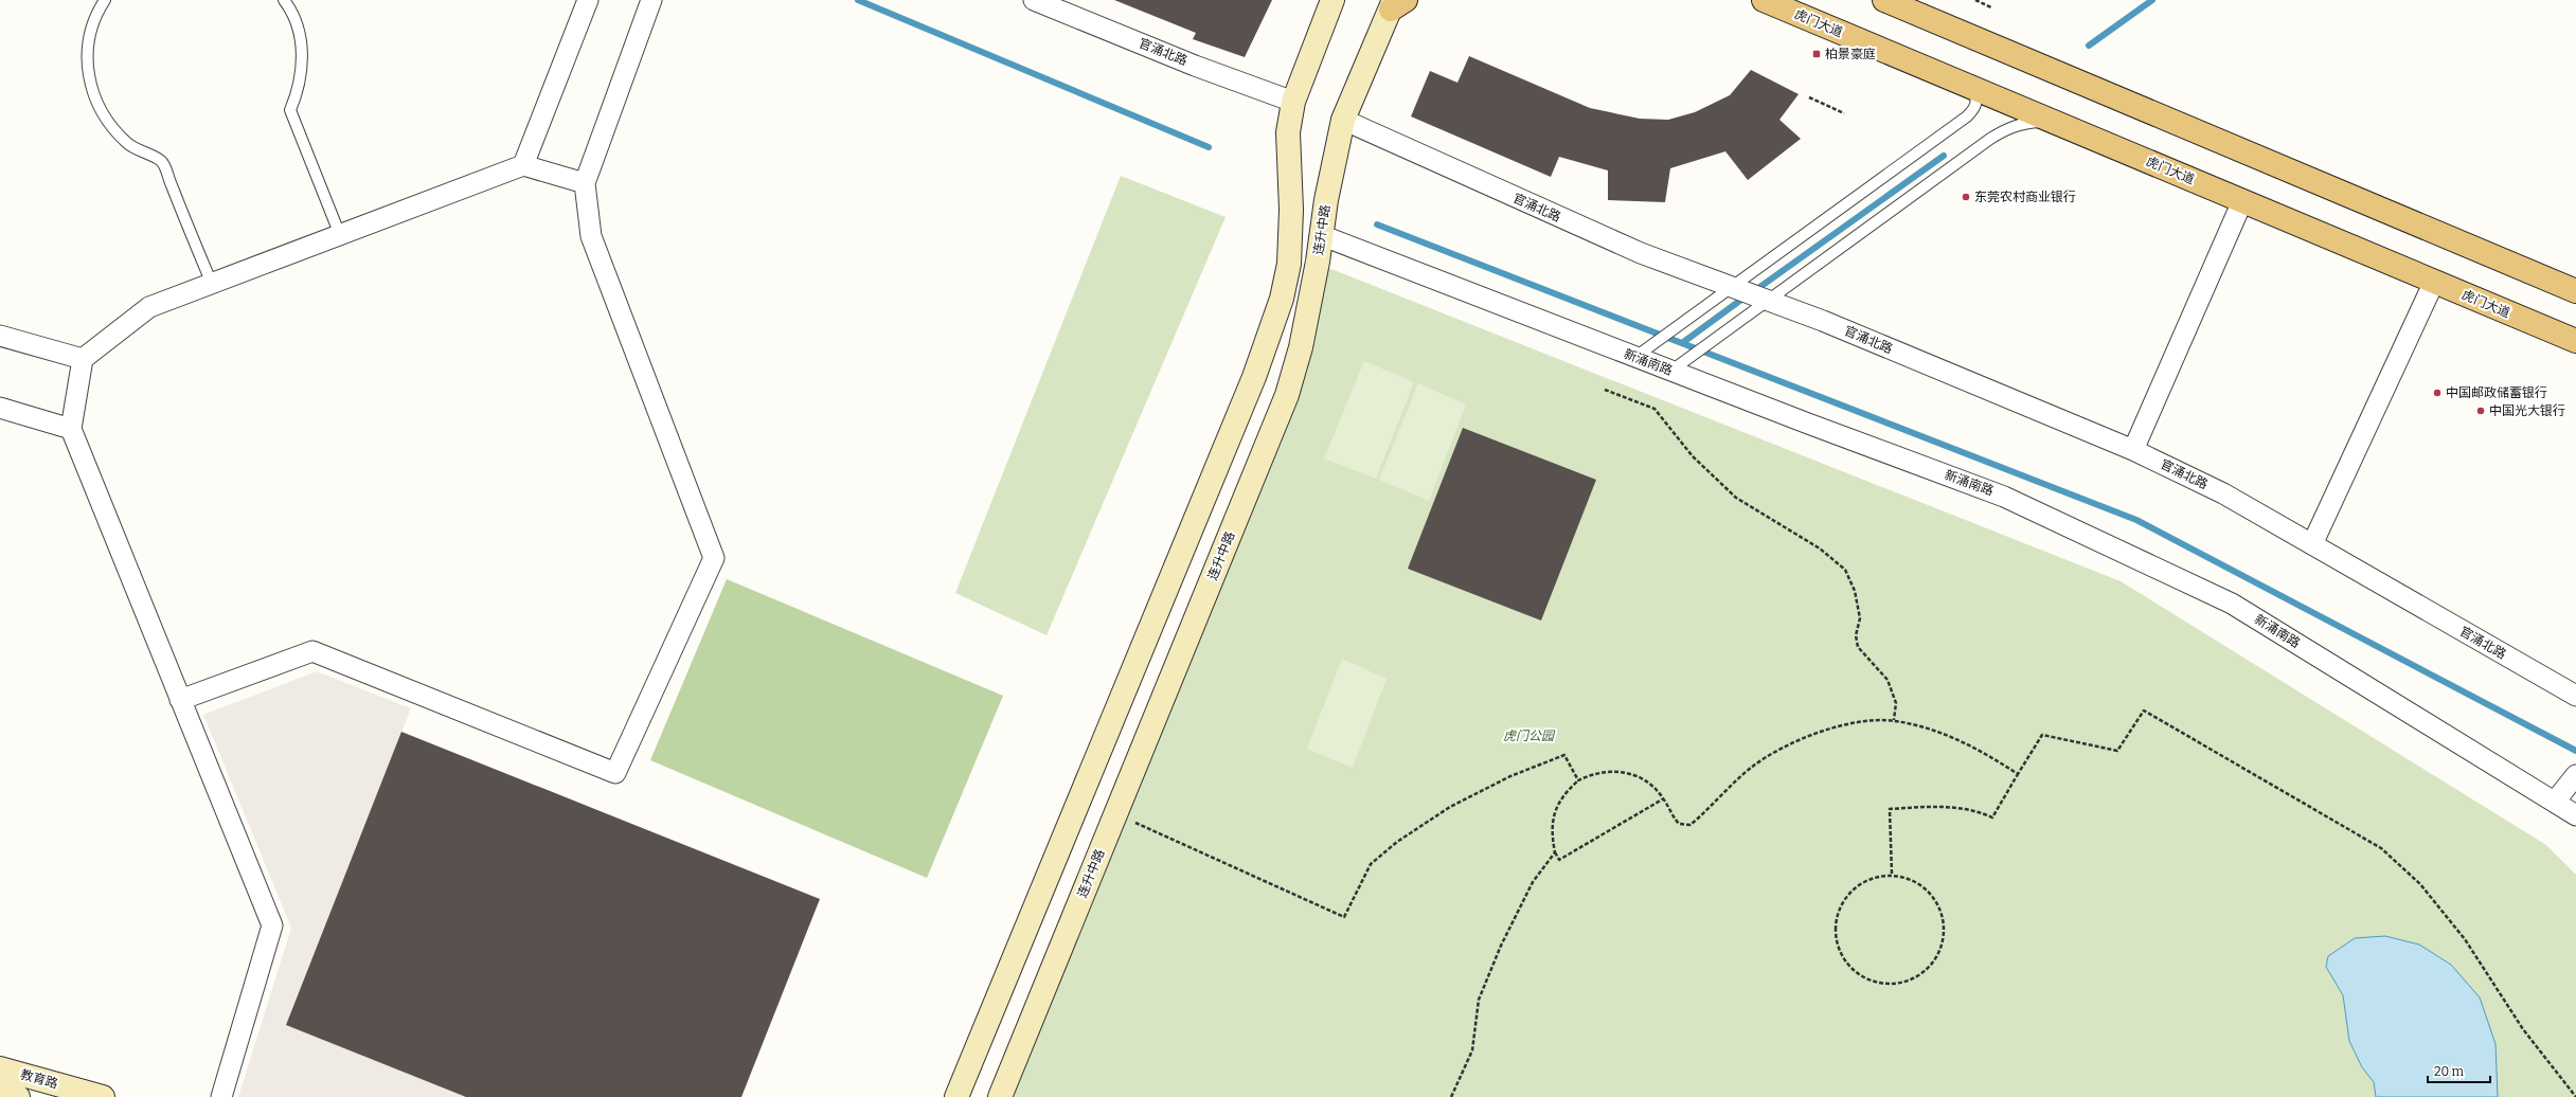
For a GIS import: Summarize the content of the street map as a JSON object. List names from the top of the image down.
{
  "streets": {
    "main road": ["虎门大道", "连升中路", "教育路"],
    "street": ["官涌北路", "新涌南路"]
  },
  "crossings": [
    ["官涌北路", "连升中路"],
    ["连升中路", "新涌南路"]
  ],
  "parks": ["虎门公园"],
  "places": {
    "transit": ["柏景豪庭"],
    "other": ["东莞农村商业银行", "中国邮政储蓄银行", "中国光大银行"]
  },
  "scale_bar": "20 m"
}
